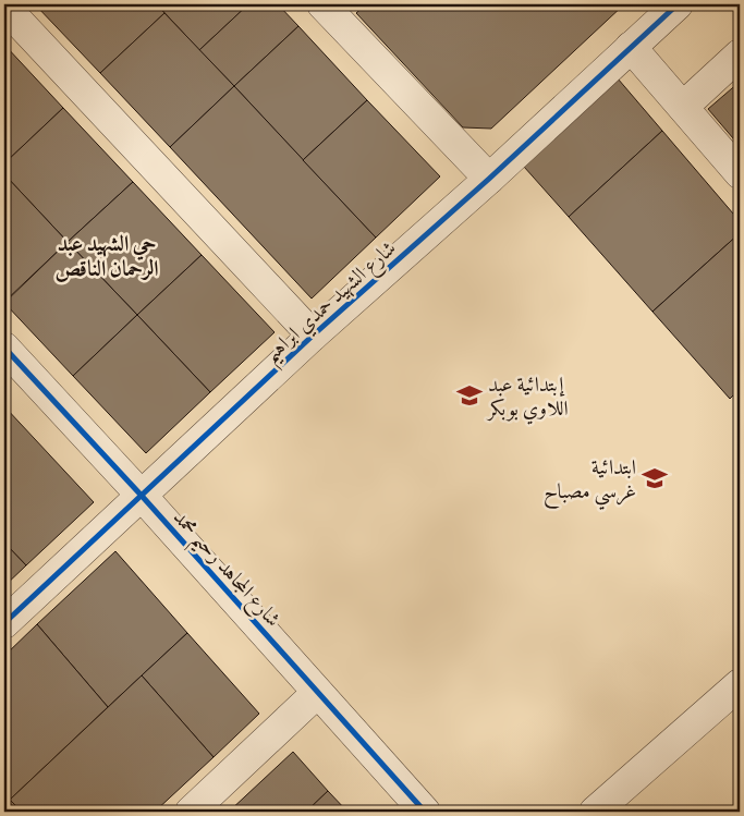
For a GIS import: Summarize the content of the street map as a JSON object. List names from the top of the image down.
{
  "streets": {
    "street": ["شارع الشهيد حمدي ابراهيم", "شارع المجاهد رحيم محمد"]
  },
  "crossings": [
    ["شارع الشهيد حمدي ابراهيم", "شارع المجاهد رحيم محمد"]
  ],
  "districts": ["حي الشهيد عبد الرحمان الناقص"],
  "places": {
    "school or university": ["إبتدائية عبد اللاوي بوبكر", "ابتدائية غرسي مصباح"]
  }
}
